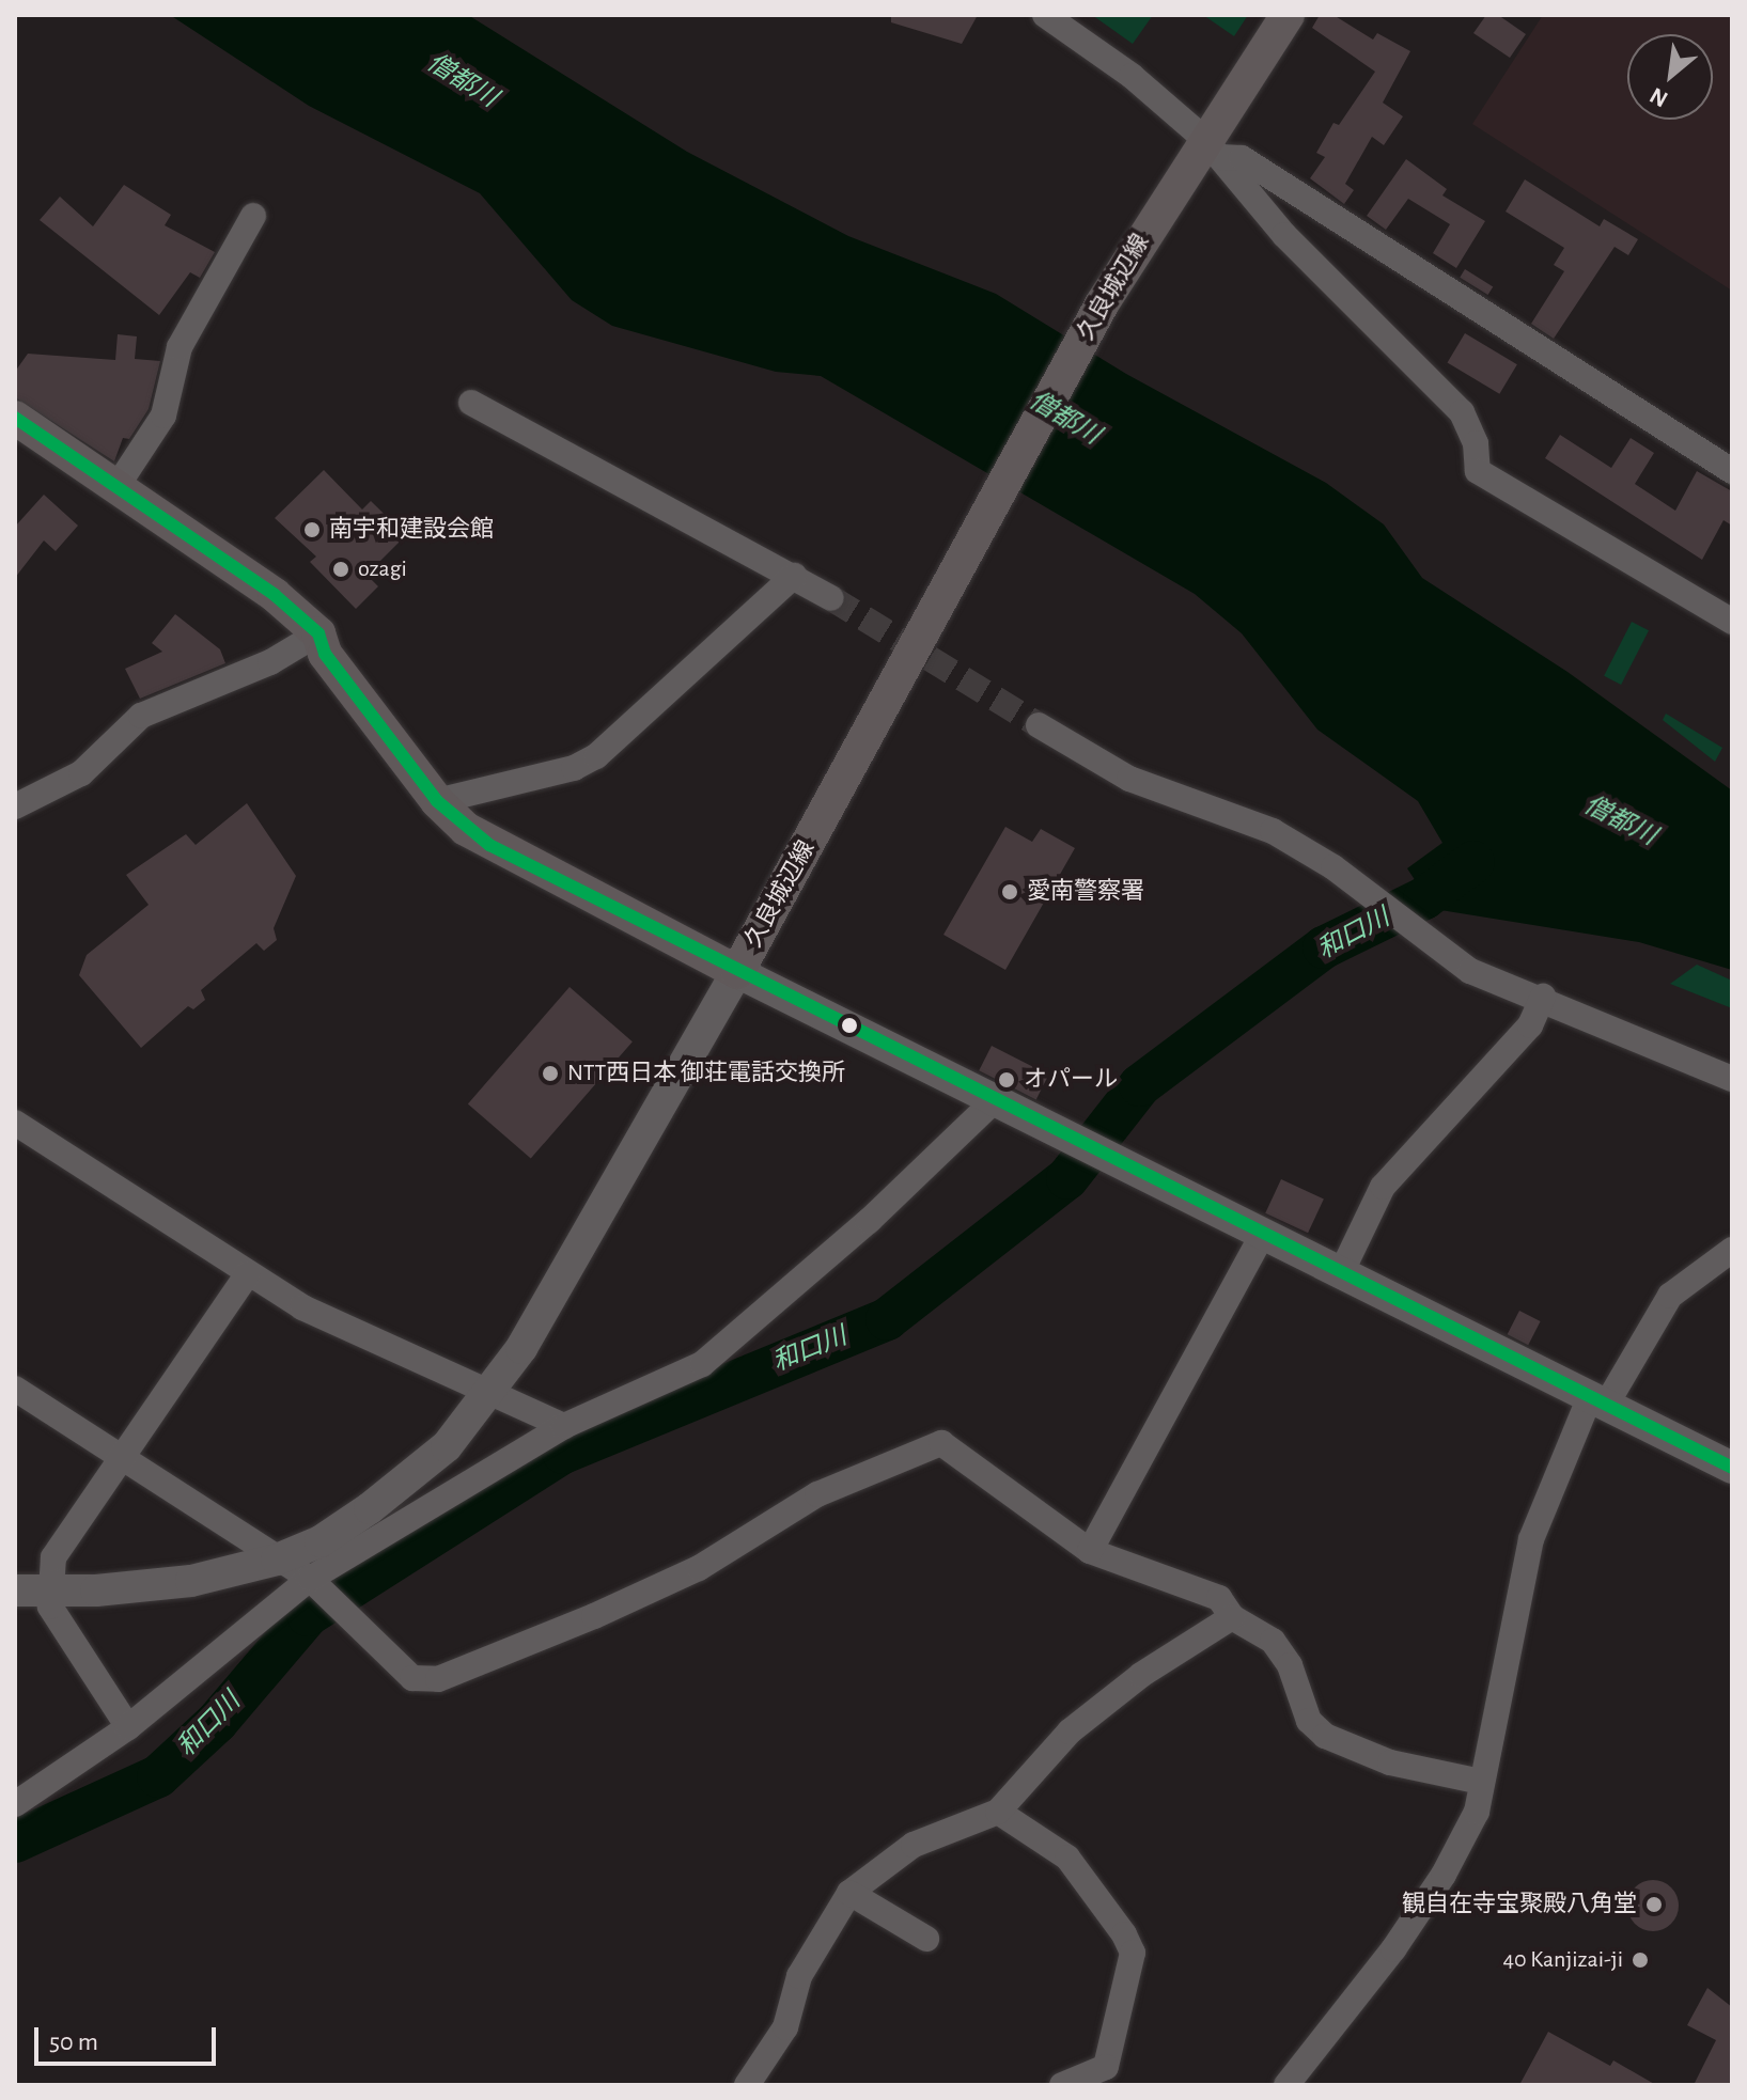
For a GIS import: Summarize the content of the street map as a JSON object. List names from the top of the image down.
{
  "streets": {
    "main road": ["久良城辺線"]
  },
  "water": ["僧都川", "和口川"],
  "places": [
    "南宇和建設会館",
    "ozagi",
    "愛南警察署",
    "NTT西日本 御荘電話交換所",
    "オパール",
    "観自在寺宝聚殿八角堂",
    "40 Kanjizai-ji"
  ],
  "scale_bar": "50 m",
  "north": "bottom left"
}
